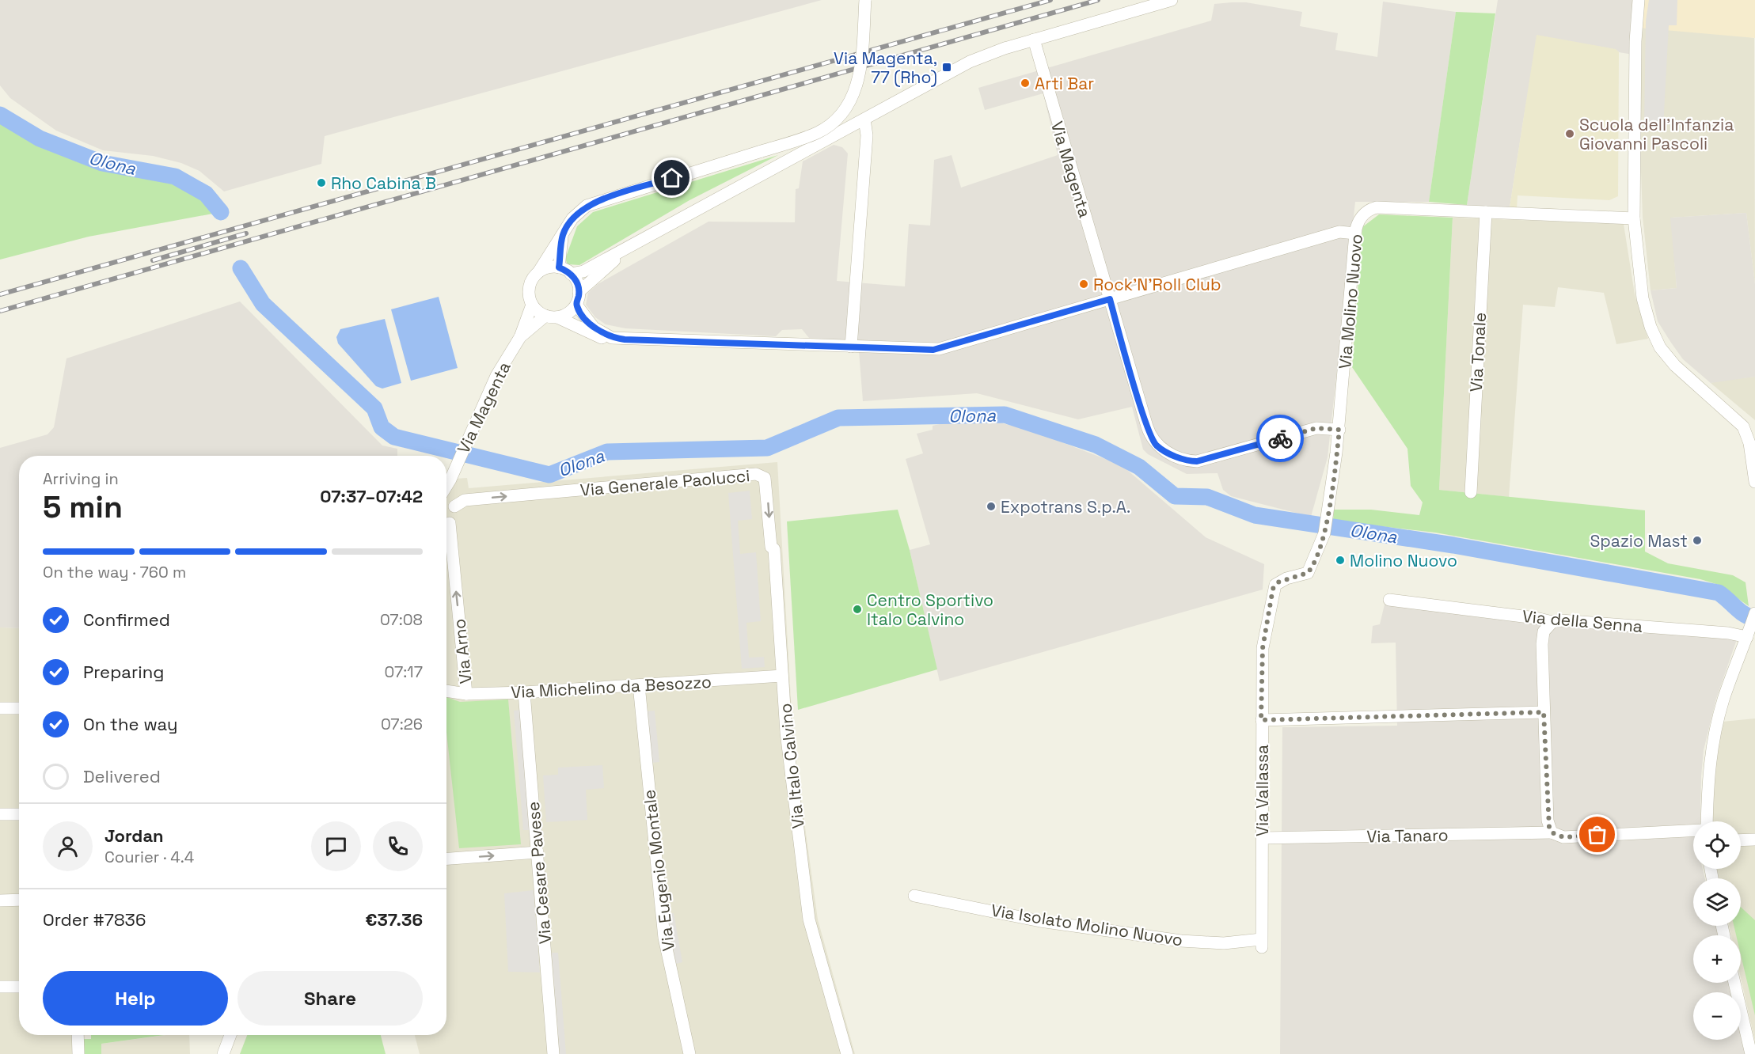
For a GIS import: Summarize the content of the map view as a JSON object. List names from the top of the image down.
{
  "streets": {
    "street": [
      "Via Magenta",
      "Via Molino Nuovo",
      "Via Tonale",
      "Via Generale Paolucci",
      "Via della Senna",
      "Via Arno",
      "Via Michelino da Besozzo",
      "Via Italo Calvino",
      "Via Vallassa",
      "Via Tanaro",
      "Via Eugenio Montale",
      "Via Cesare Pavese",
      "Via Isolato Molino Nuovo"
    ]
  },
  "crossings": [
    ["Via Magenta", "Via Molino Nuovo"],
    ["Via Magenta", "Via Generale Paolucci"],
    ["Via Molino Nuovo", "Via Tonale"],
    ["Via Molino Nuovo", "Via Vallassa"],
    ["Via Generale Paolucci", "Via Italo Calvino"],
    ["Via Arno", "Via Michelino da Besozzo"],
    ["Via Michelino da Besozzo", "Via Italo Calvino"],
    ["Via Michelino da Besozzo", "Via Eugenio Montale"],
    ["Via Michelino da Besozzo", "Via Cesare Pavese"],
    ["Via Vallassa", "Via Tanaro"],
    ["Via Vallassa", "Via Isolato Molino Nuovo"]
  ],
  "one_way": ["Via Generale Paolucci", "Via Arno"],
  "water": ["Olona"],
  "places": {
    "transit": ["Via Magenta, 77 (Rho)"],
    "other": [
      "Arti Bar",
      "Scuola dell'Infanzia Giovanni Pascoli",
      "Rho Cabina B",
      "Rock'N'Roll Club",
      "Expotrans S.p.A.",
      "Spazio Mast",
      "Molino Nuovo",
      "Centro Sportivo Italo Calvino"
    ]
  },
  "page": {
    "heading": ["5 min", "Arriving in", "07:37–07:42"],
    "panel": [
      "Jordan",
      "Courier · 4.4",
      "Order #7836",
      "€37.36"
    ],
    "bar": "On the way · 760 m",
    "list": [
      ["Confirmed", "07:08"],
      ["Preparing", "07:17"],
      ["On the way", "07:26"],
      "Delivered"
    ],
    "map_buttons": ["+", "−"],
    "buttons": ["Help", "Share"]
  }
}
